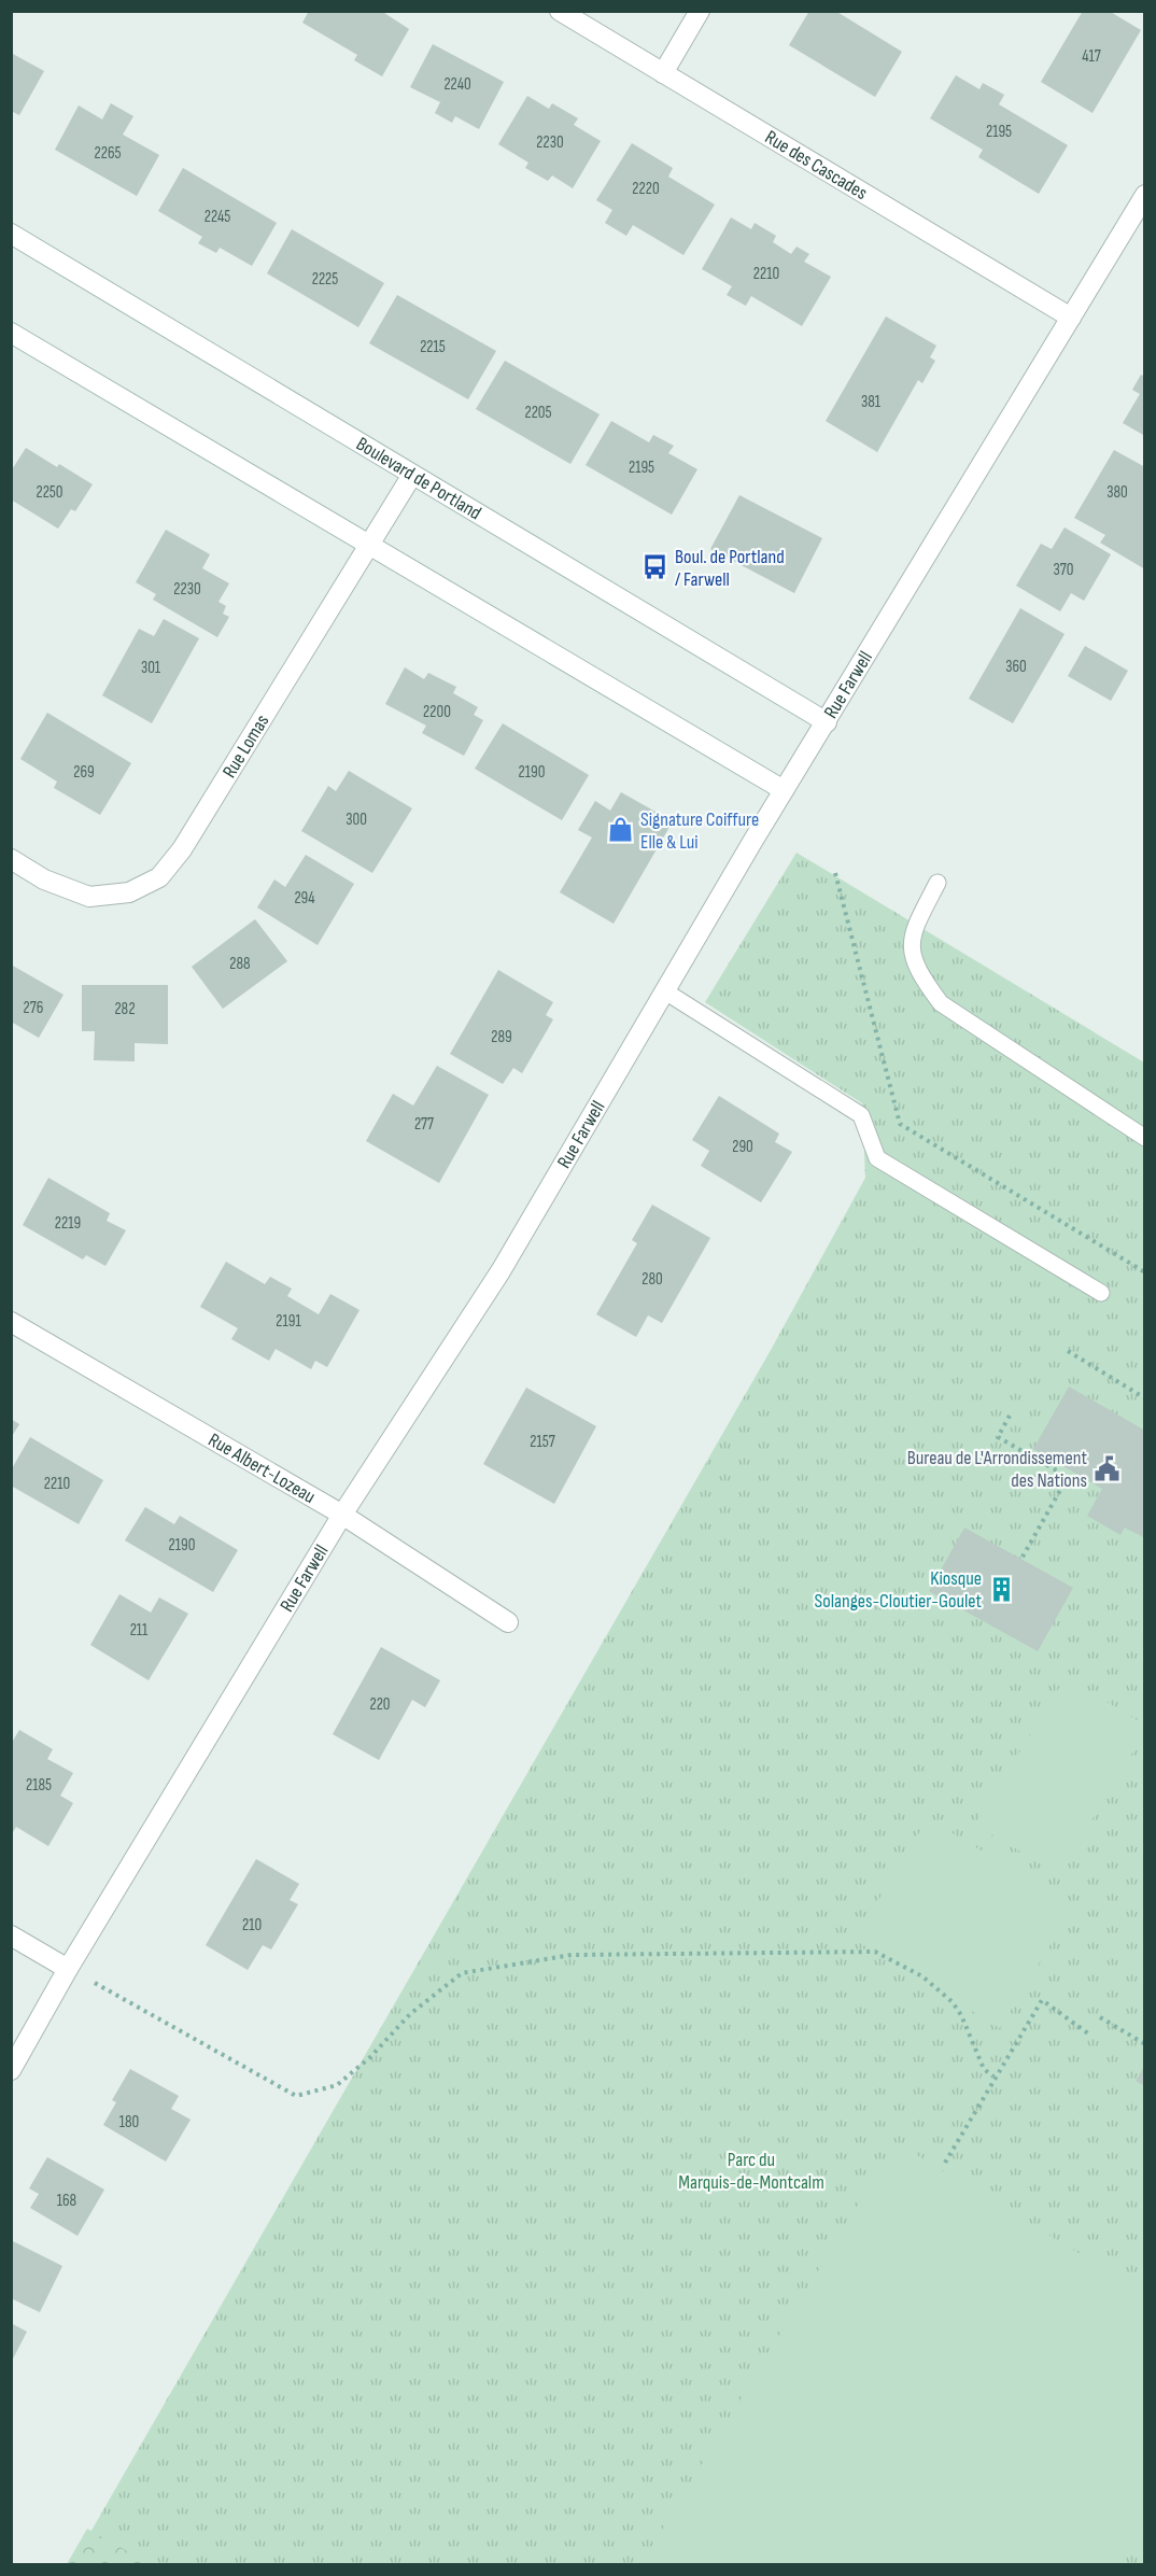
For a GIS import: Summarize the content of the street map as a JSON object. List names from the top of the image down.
{
  "streets": {
    "street": [
      "Rue des Cascades",
      "Boulevard de Portland",
      "Rue Farwell",
      "Rue Lomas",
      "Rue Albert-Lozeau"
    ]
  },
  "crossings": [
    ["Rue des Cascades", "Rue Farwell"],
    ["Boulevard de Portland", "Rue Farwell"],
    ["Boulevard de Portland", "Rue Lomas"],
    ["Rue Farwell", "Rue Albert-Lozeau"]
  ],
  "parks": ["Parc du Marquis-de-Montcalm"],
  "places": {
    "bus stop": ["Boul. de Portland / Farwell"],
    "shop": ["Signature Coiffure Elle & Lui"],
    "public building": ["Bureau de L'Arrondissement des Nations"],
    "building": ["Kiosque Solanges-Cloutier-Goulet"]
  },
  "house_numbers": [
    "417",
    "2240",
    "2195",
    "2230",
    "2265",
    "2220",
    "2245",
    "2210",
    "2225",
    "2215",
    "381",
    "2205",
    "2195",
    "2250",
    "380",
    "370",
    "2230",
    "360",
    "301",
    "2200",
    "269",
    "2190",
    "300",
    "294",
    "288",
    "276",
    "282",
    "289",
    "277",
    "290",
    "2219",
    "280",
    "2191",
    "2157",
    "2210",
    "2190",
    "211",
    "220",
    "2185",
    "210",
    "180",
    "168"
  ]
}
